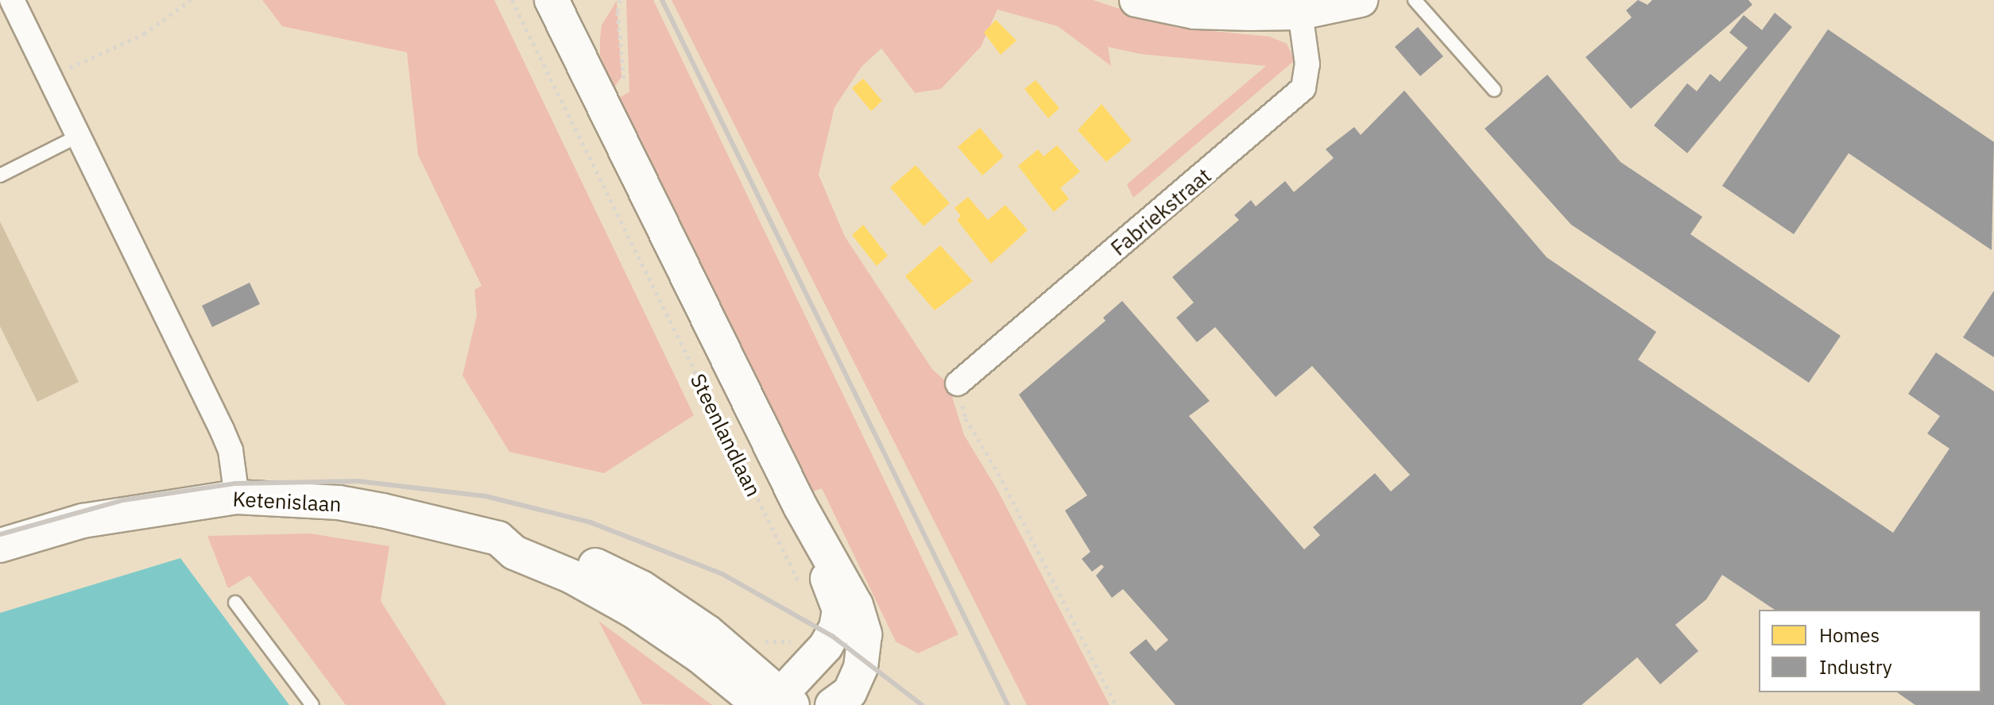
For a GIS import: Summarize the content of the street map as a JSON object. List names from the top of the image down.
{
  "streets": {
    "main road": ["Steenlandlaan", "Ketenislaan"],
    "street": ["Fabriekstraat"]
  },
  "crossings": [
    ["Steenlandlaan", "Ketenislaan"]
  ],
  "legend": ["Homes", "Industry"]
}
